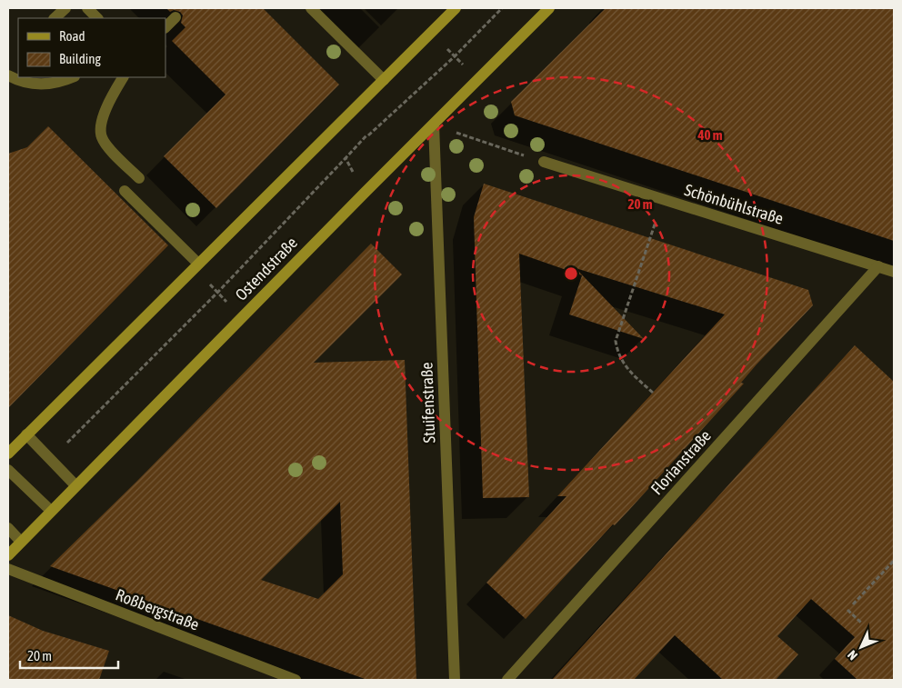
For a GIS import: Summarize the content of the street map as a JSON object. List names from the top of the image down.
{
  "streets": {
    "street": [
      "Schönbühlstraße",
      "Ostendstraße",
      "Stuifenstraße",
      "Florianstraße",
      "Roßbergstraße"
    ]
  },
  "crossings": [
    ["Schönbühlstraße", "Florianstraße"],
    ["Ostendstraße", "Stuifenstraße"]
  ],
  "legend": ["Road", "Building"],
  "scale_bar": "20 m",
  "north": "bottom left",
  "rings": ["40 m", "20 m"]
}
